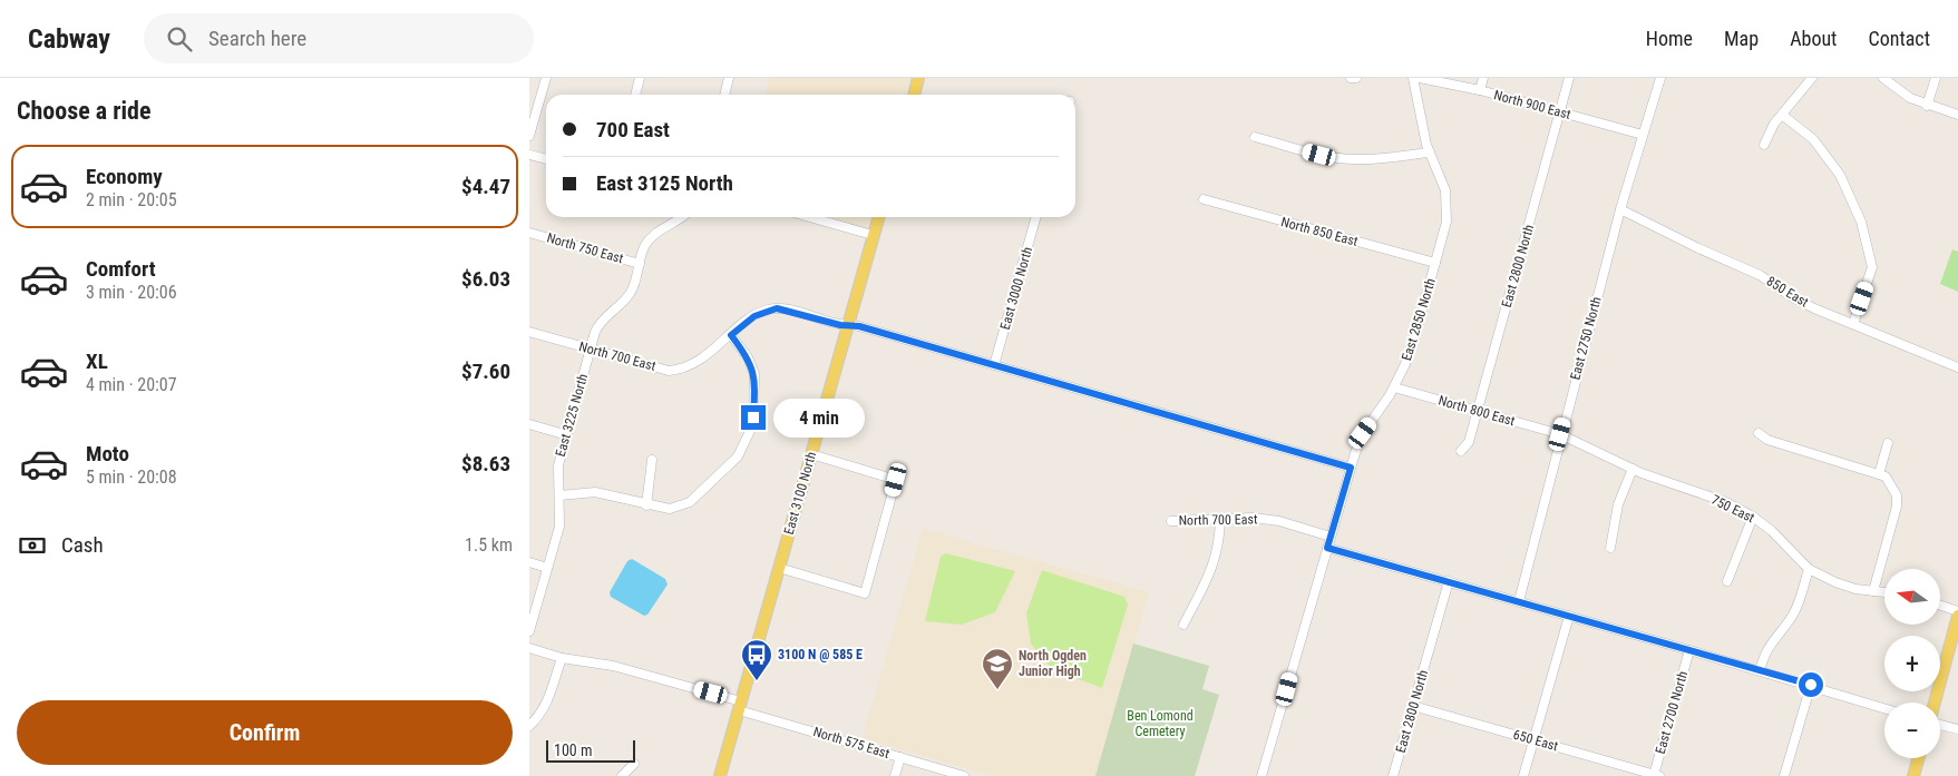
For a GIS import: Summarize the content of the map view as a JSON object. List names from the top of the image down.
{
  "streets": {
    "main road": ["East 3100 North"],
    "street": [
      "North 900 East",
      "North 850 East",
      "North 750 East",
      "East 2800 North",
      "East 3000 North",
      "850 East",
      "East 2850 North",
      "East 2750 North",
      "North 700 East",
      "North 800 East",
      "East 3225 North",
      "750 East",
      "East 2700 North",
      "650 East",
      "North 575 East"
    ]
  },
  "crossings": [
    ["North 900 East", "East 2800 North"],
    ["North 900 East", "East 2750 North"],
    ["North 850 East", "East 2850 North"],
    ["North 750 East", "East 3225 North"],
    ["East 2800 North", "North 800 East"],
    ["East 2800 North", "650 East"],
    ["850 East", "East 2750 North"],
    ["East 2850 North", "North 700 East"],
    ["East 2850 North", "North 800 East"],
    ["East 2750 North", "North 800 East"],
    ["East 2750 North", "750 East"],
    ["North 700 East", "East 3225 North"],
    ["North 700 East", "East 3100 North"],
    ["North 800 East", "750 East"],
    ["East 3100 North", "North 575 East"],
    ["East 2700 North", "650 East"]
  ],
  "parks": ["Ben Lomond Cemetery"],
  "places": {
    "bus stop": ["3100 N @ 585 E"],
    "school or university": ["North Ogden Junior High"]
  },
  "scale_bar": "100 m",
  "north": "left",
  "page": {
    "header": "Cabway",
    "search": "Search here",
    "nav": [
      "Home",
      "Map",
      "About",
      "Contact"
    ],
    "heading": "Choose a ride",
    "banner": ["700 East", "East 3125 North"],
    "list": [
      {
        "name": "Economy",
        "note": "2 min · 20:05",
        "value": "$4.47"
      },
      {
        "name": "Comfort",
        "note": "3 min · 20:06",
        "value": "$6.03"
      },
      {
        "name": "XL",
        "note": "4 min · 20:07",
        "value": "$7.60"
      },
      {
        "name": "Moto",
        "note": "5 min · 20:08",
        "value": "$8.63"
      }
    ],
    "bubble": "4 min",
    "pay": ["Cash", "1.5 km"],
    "map_buttons": ["+", "−"],
    "buttons": "Confirm",
    "scale": "100 m"
  }
}
